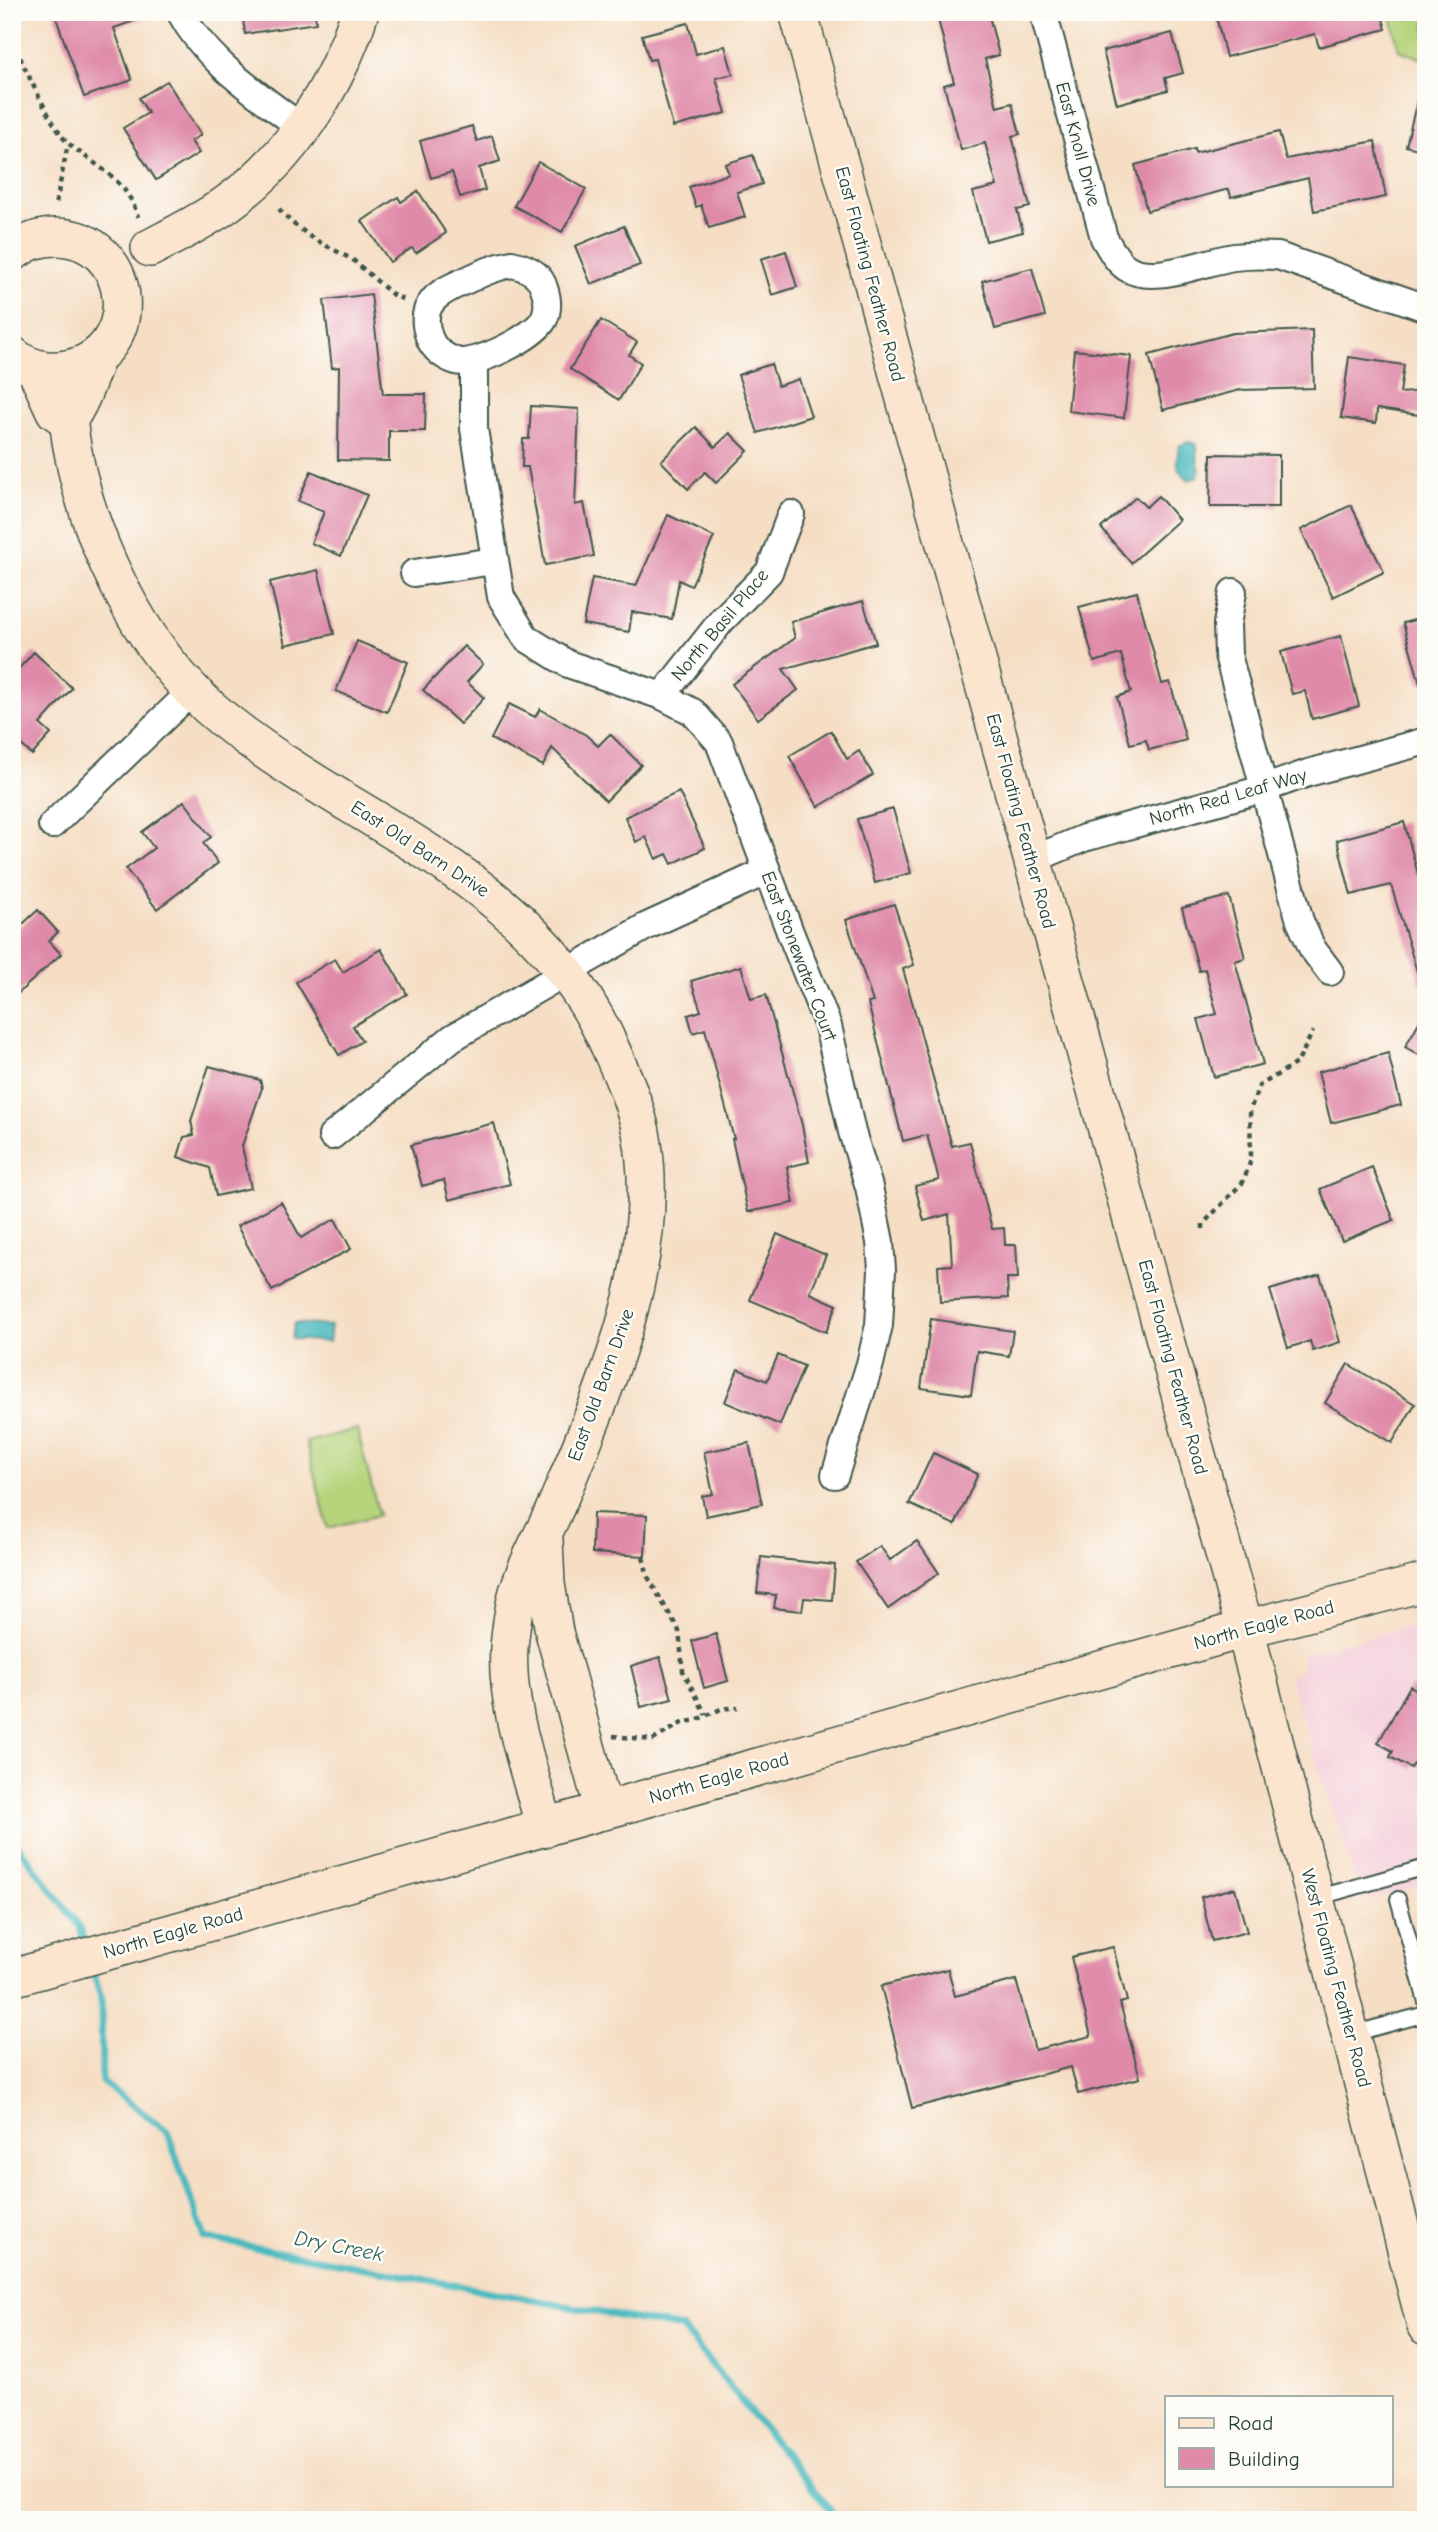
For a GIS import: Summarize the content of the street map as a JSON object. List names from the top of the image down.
{
  "streets": {
    "main road": [
      "East Floating Feather Road",
      "East Old Barn Drive",
      "North Eagle Road",
      "West Floating Feather Road"
    ],
    "street": [
      "East Knoll Drive",
      "North Basil Place",
      "North Red Leaf Way",
      "East Stonewater Court"
    ]
  },
  "crossings": [
    ["East Floating Feather Road", "North Red Leaf Way"],
    ["East Floating Feather Road", "North Eagle Road"],
    ["East Floating Feather Road", "West Floating Feather Road"],
    ["North Basil Place", "East Stonewater Court"],
    ["East Old Barn Drive", "North Eagle Road"],
    ["North Eagle Road", "West Floating Feather Road"]
  ],
  "water": ["Dry Creek"],
  "legend": ["Road", "Building"]
}
